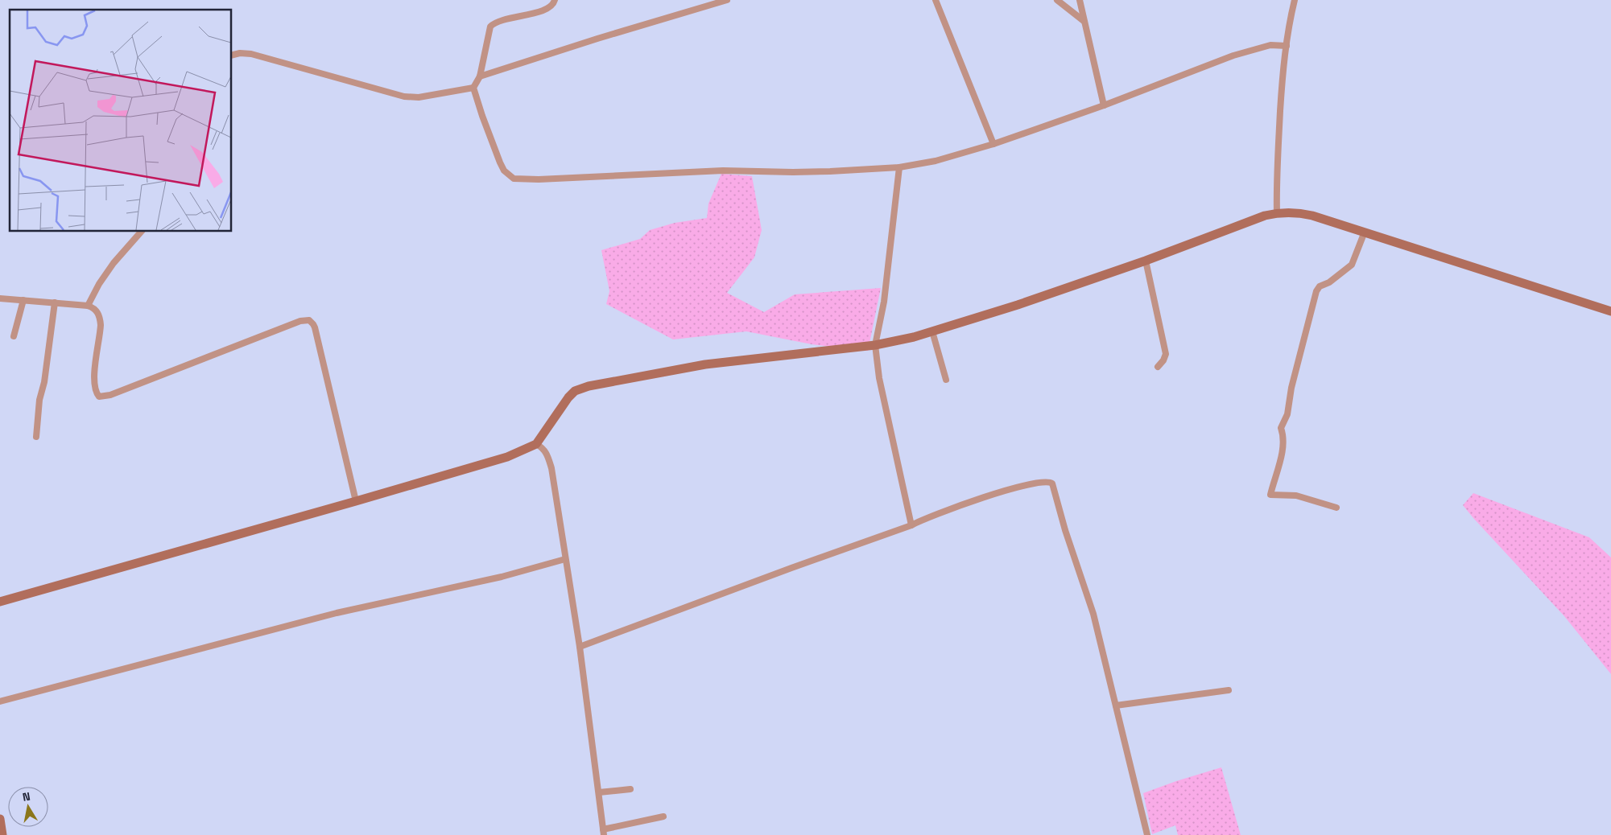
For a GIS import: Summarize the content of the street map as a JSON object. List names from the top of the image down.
{
  "north": "top"
}
